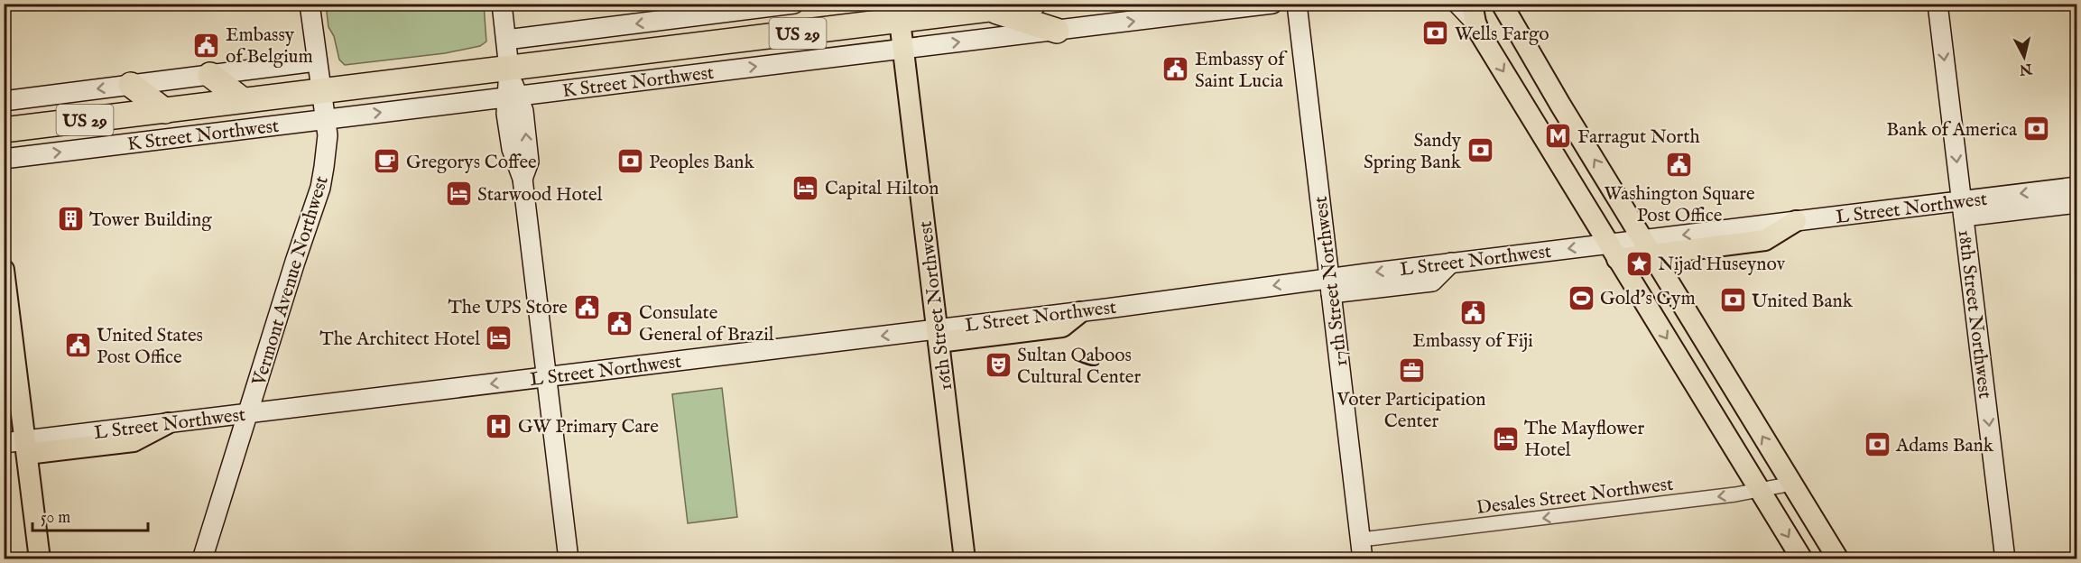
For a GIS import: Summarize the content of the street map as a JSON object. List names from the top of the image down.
{
  "streets": {
    "highway": ["US 29", "K Street Northwest"],
    "main road": [
      "L Street Northwest",
      "Vermont Avenue Northwest",
      "17th Street Northwest",
      "16th Street Northwest",
      "18th Street Northwest"
    ],
    "street": ["Desales Street Northwest"]
  },
  "crossings": [
    ["K Street Northwest", "Vermont Avenue Northwest"],
    ["K Street Northwest", "16th Street Northwest"],
    ["L Street Northwest", "Vermont Avenue Northwest"],
    ["L Street Northwest", "17th Street Northwest"],
    ["L Street Northwest", "16th Street Northwest"],
    ["L Street Northwest", "18th Street Northwest"],
    ["17th Street Northwest", "Desales Street Northwest"]
  ],
  "one_way": ["L Street Northwest", "18th Street Northwest", "Desales Street Northwest"],
  "places": {
    "bank": [
      "Wells Fargo",
      "Bank of America",
      "Sandy Spring Bank",
      "Peoples Bank",
      "United Bank",
      "Adams Bank"
    ],
    "public building": [
      "Embassy of Belgium",
      "Embassy of Saint Lucia",
      "Washington Square Post Office",
      "The UPS Store",
      "Embassy of Fiji",
      "Consulate General of Brazil",
      "United States Post Office"
    ],
    "metro station": ["Farragut North"],
    "cafe": ["Gregorys Coffee"],
    "hotel": [
      "Capital Hilton",
      "Starwood Hotel",
      "The Architect Hotel",
      "The Mayflower Hotel"
    ],
    "building": ["Tower Building"],
    "place": ["Nijad Huseynov"],
    "sports": ["Gold's Gym"],
    "theatre": ["Sultan Qaboos Cultural Center"],
    "office": ["Voter Participation Center"],
    "hospital": ["GW Primary Care"]
  },
  "scale_bar": "50 m",
  "north": "bottom"
}
